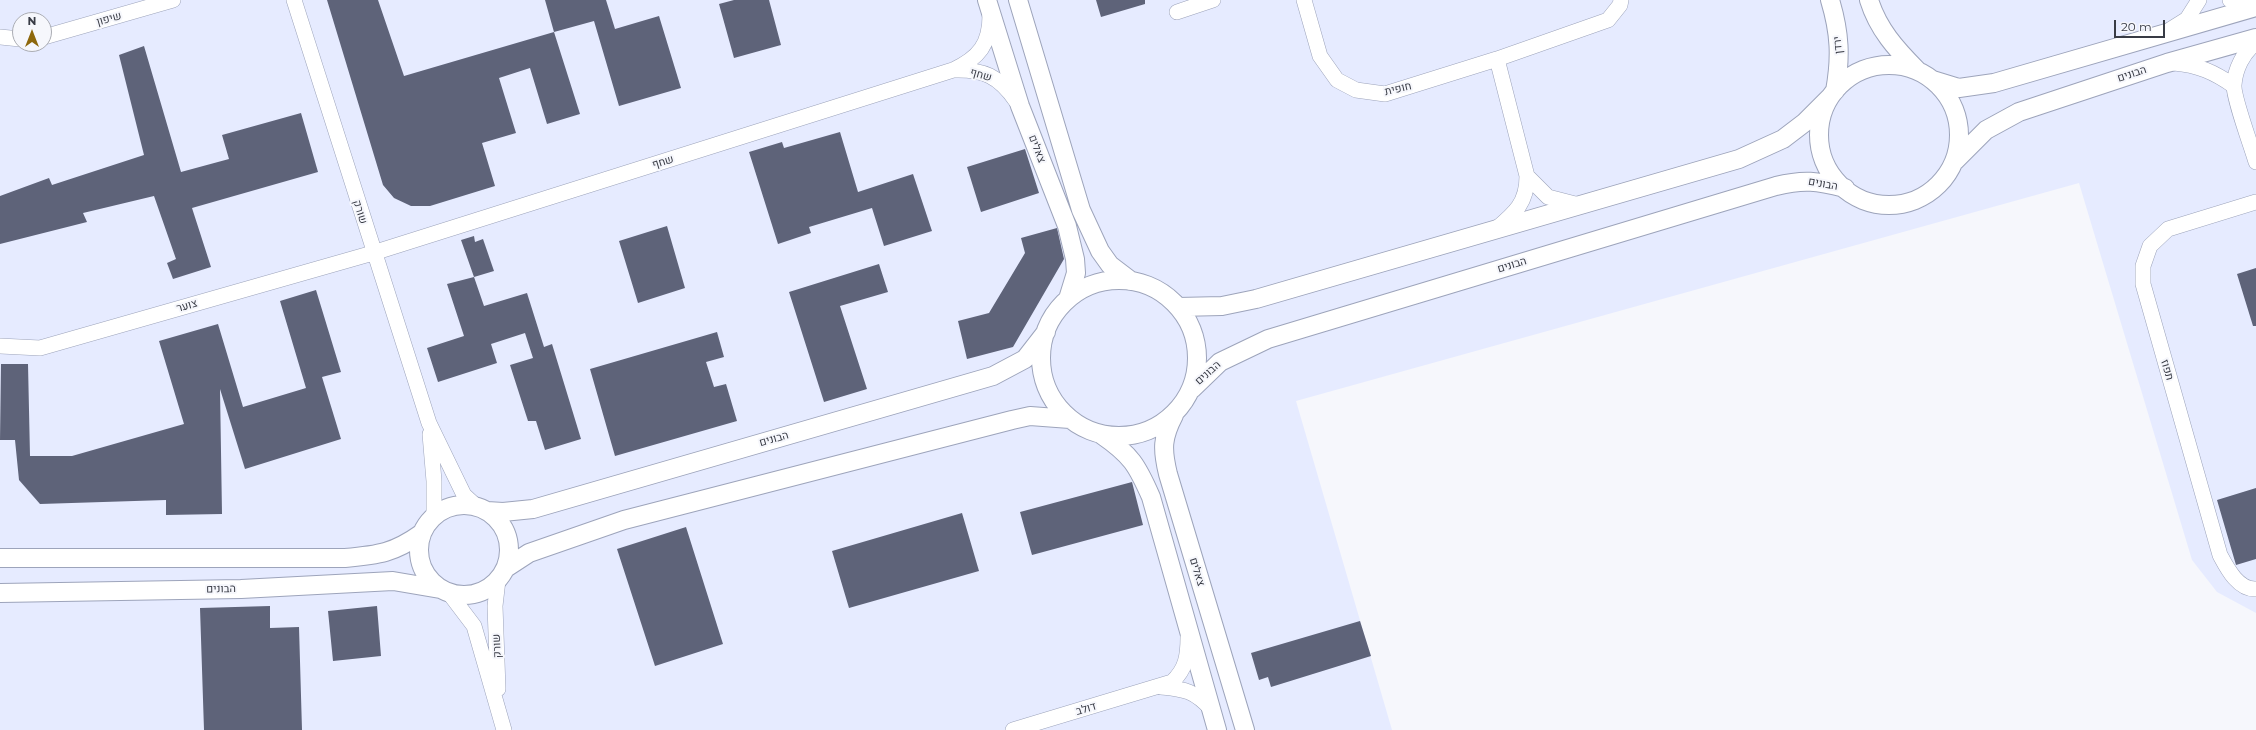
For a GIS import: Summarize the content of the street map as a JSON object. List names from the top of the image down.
{
  "streets": {
    "street": [
      "שיפון",
      "ירדן",
      "הבונים",
      "שחף",
      "חופית",
      "צאלים",
      "שורק",
      "צוער",
      "תפוז",
      "דולב"
    ]
  },
  "crossings": [
    ["ירדן", "הבונים"],
    ["הבונים", "שורק"],
    ["שחף", "צאלים"],
    ["שחף", "שורק"],
    ["שחף", "צוער"],
    ["שורק", "צוער"]
  ],
  "scale_bar": "20 m",
  "north": "top"
}
